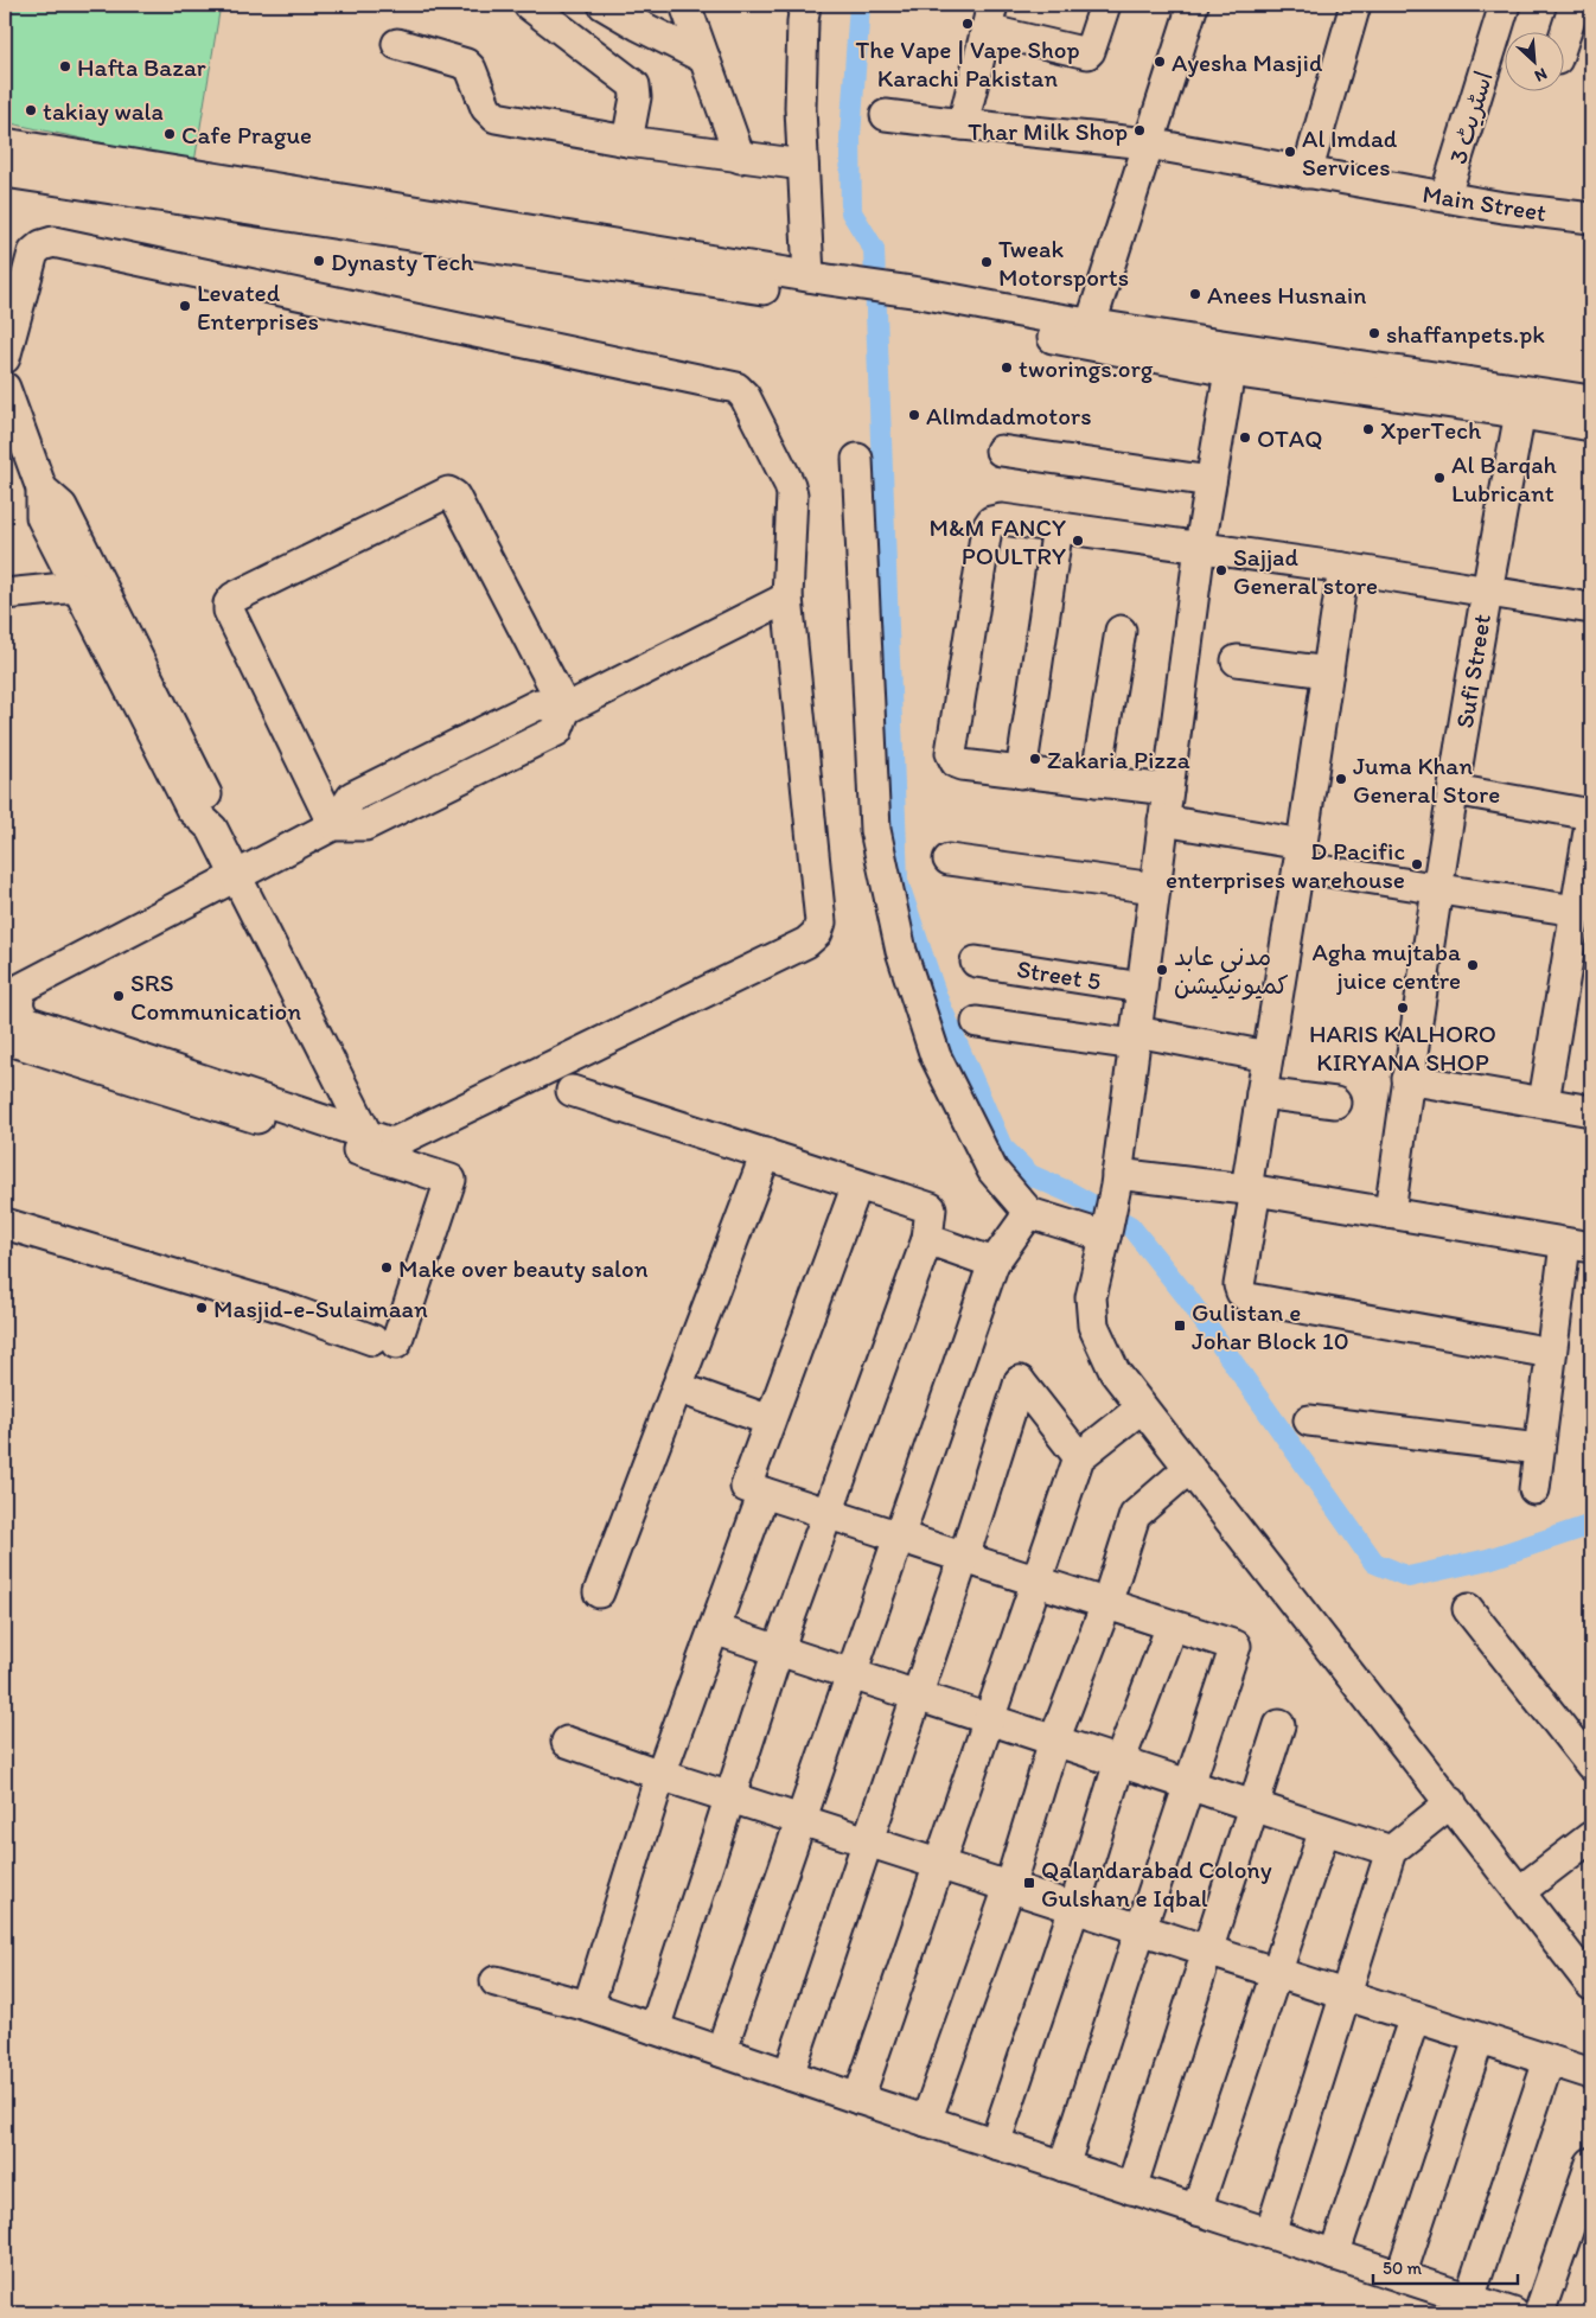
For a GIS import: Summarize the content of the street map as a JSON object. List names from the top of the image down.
{
  "streets": {
    "street": [
      "اسٹریٹ 3",
      "Main Street",
      "Sufi Street",
      "Street 5"
    ]
  },
  "crossings": [
    ["اسٹریٹ 3", "Main Street"]
  ],
  "places": {
    "other": [
      "The Vape | Vape Shop Karachi Pakistan",
      "Ayesha Masjid",
      "Hafta Bazar",
      "takiay wala",
      "Thar Milk Shop",
      "Cafe Prague",
      "Al Imdad Services",
      "Dynasty Tech",
      "Tweak Motorsports",
      "Anees Husnain",
      "Levated Enterprises",
      "shaffanpets.pk",
      "tworings.org",
      "AlImdadmotors",
      "XperTech",
      "OTAQ",
      "Al Barqah Lubricant",
      "M&M FANCY POULTRY",
      "Sajjad General store",
      "Zakaria Pizza",
      "Juma Khan General Store",
      "D Pacific enterprises warehouse",
      "Agha mujtaba juice centre",
      "مدنی عابد کمیونیکیشن",
      "SRS Communication",
      "HARIS KALHORO KIRYANA SHOP",
      "Make over beauty salon",
      "Masjid-e-Sulaimaan"
    ],
    "transit": ["Gulistan e Johar Block 10", "Qalandarabad Colony Gulshan e Iqbal"]
  },
  "scale_bar": "50 m",
  "north": "bottom right"
}
